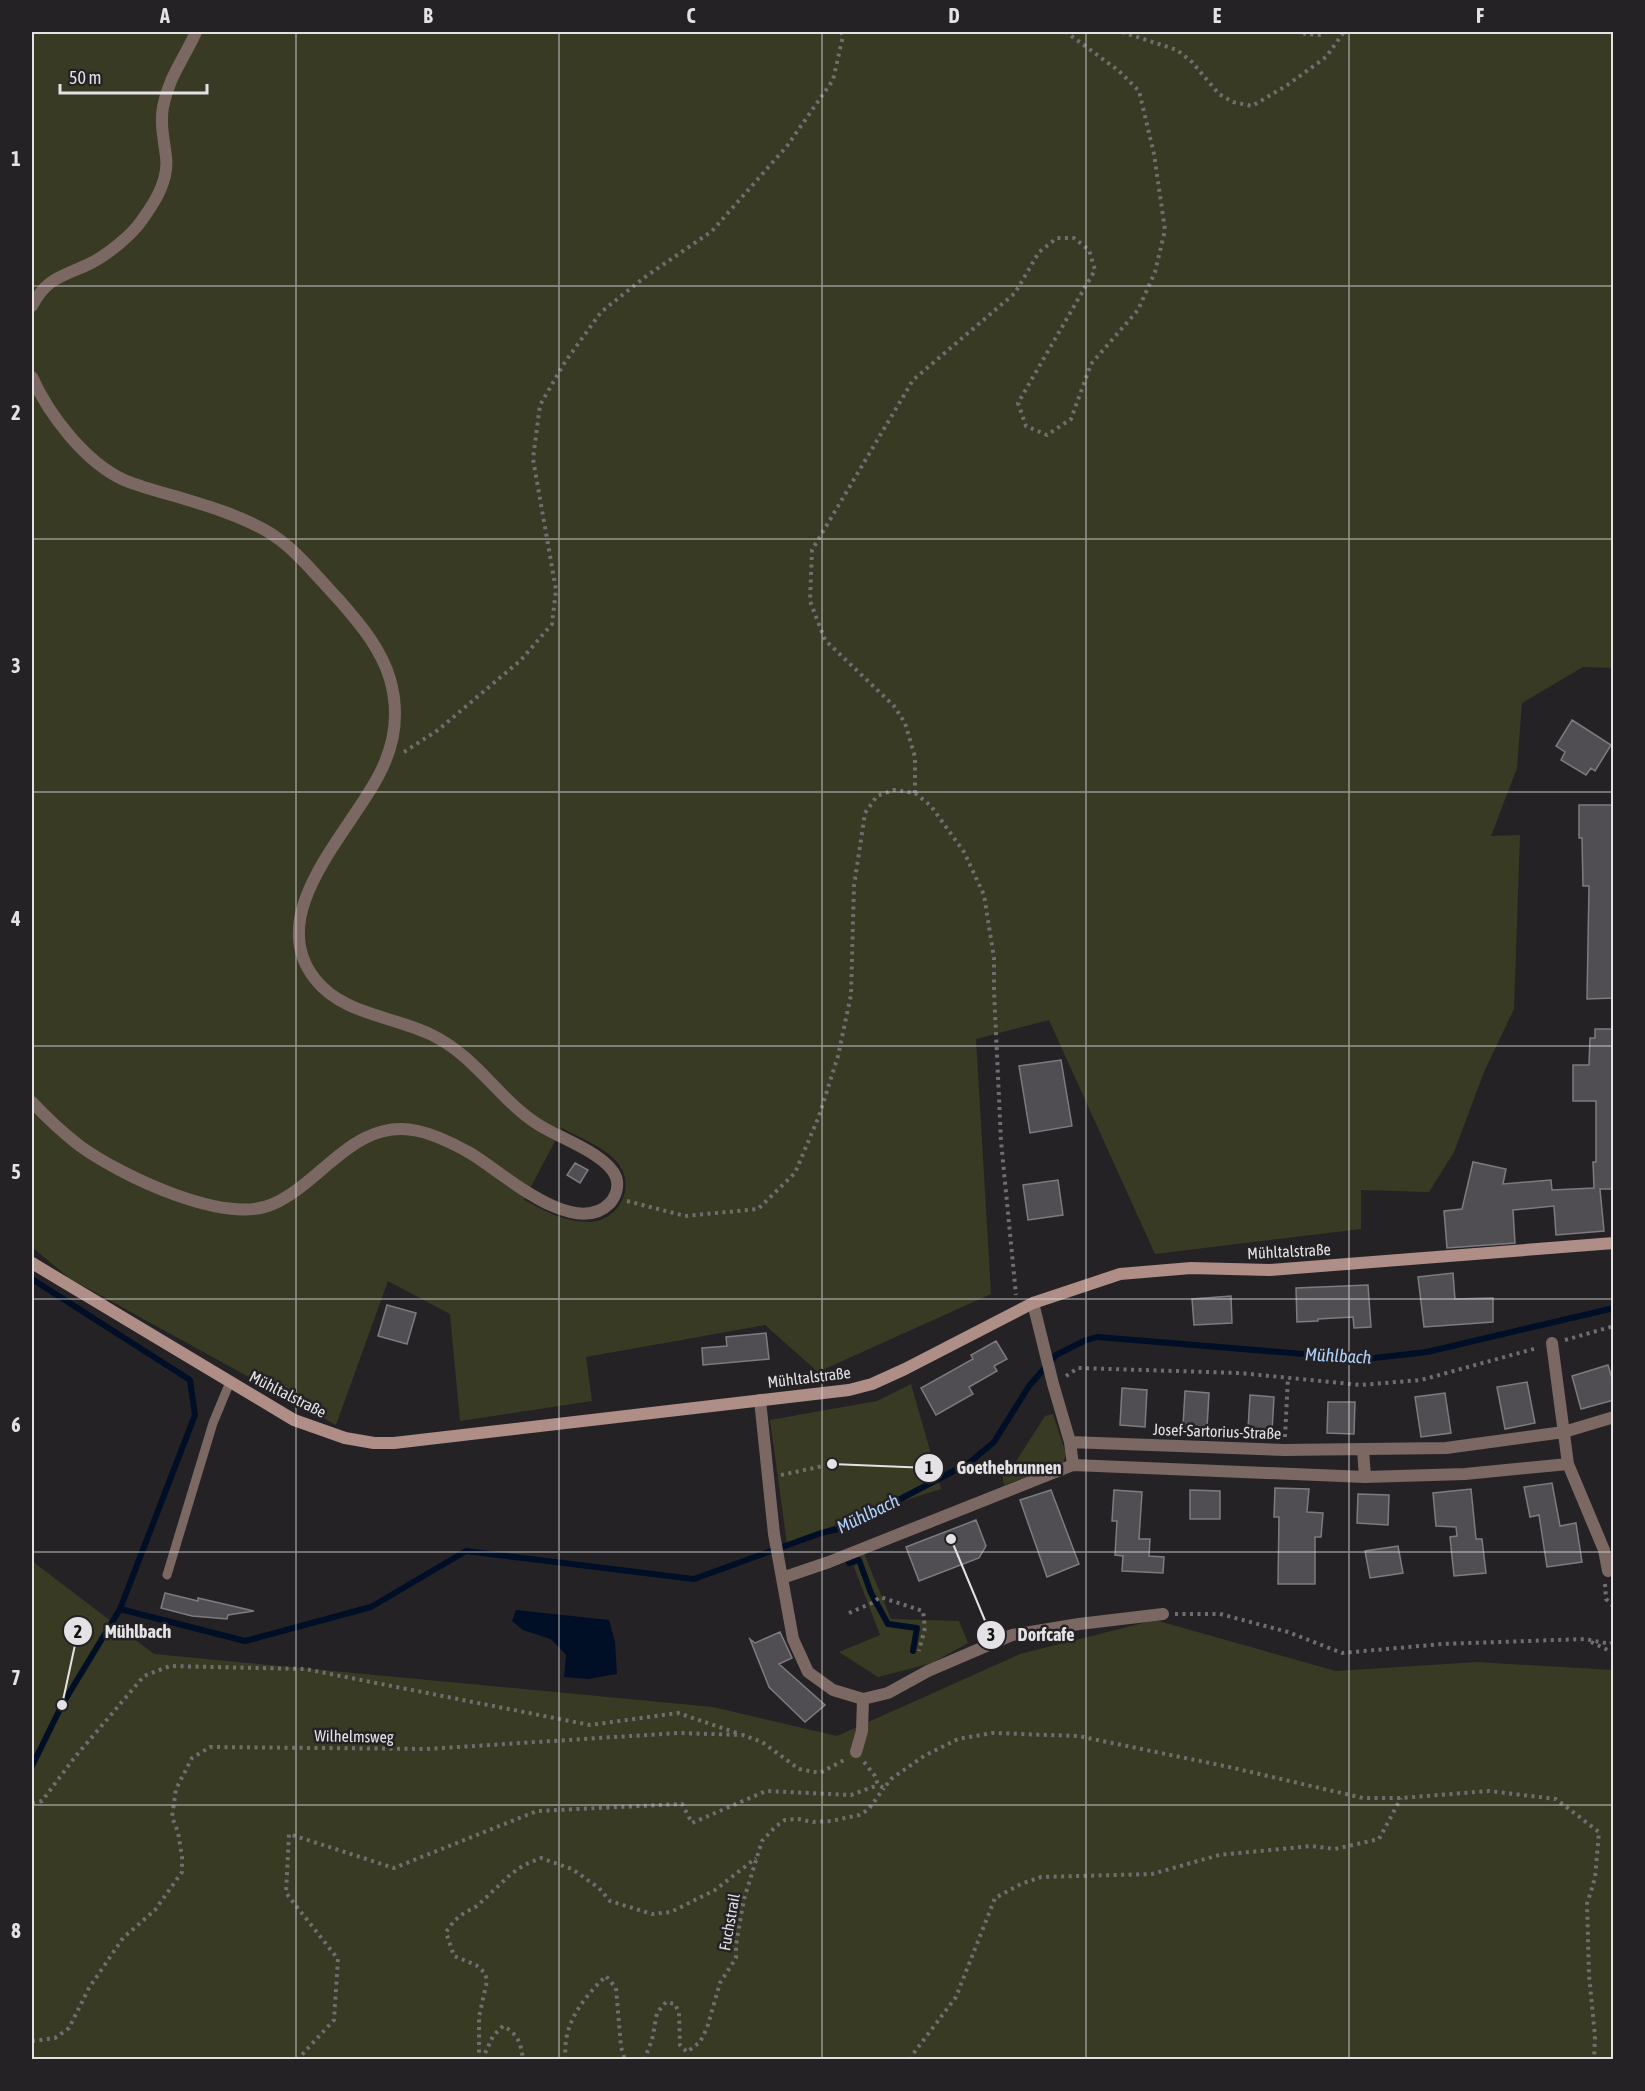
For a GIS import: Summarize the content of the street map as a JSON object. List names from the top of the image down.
{
  "streets": {
    "main road": ["Mühltalstraße"],
    "street": ["Josef-Sartorius-Straße"],
    "path": ["Wilhelmsweg", "Fuchstrail"]
  },
  "water": ["Mühlbach"],
  "places": ["Goethebrunnen", "Dorfcafe", "Mühlbach"],
  "scale_bar": "50 m",
  "grid": {
    "columns": [
      "A",
      "B",
      "C",
      "D",
      "E",
      "F"
    ],
    "rows": [
      "1",
      "2",
      "3",
      "4",
      "5",
      "6",
      "7",
      "8"
    ]
  }
}
